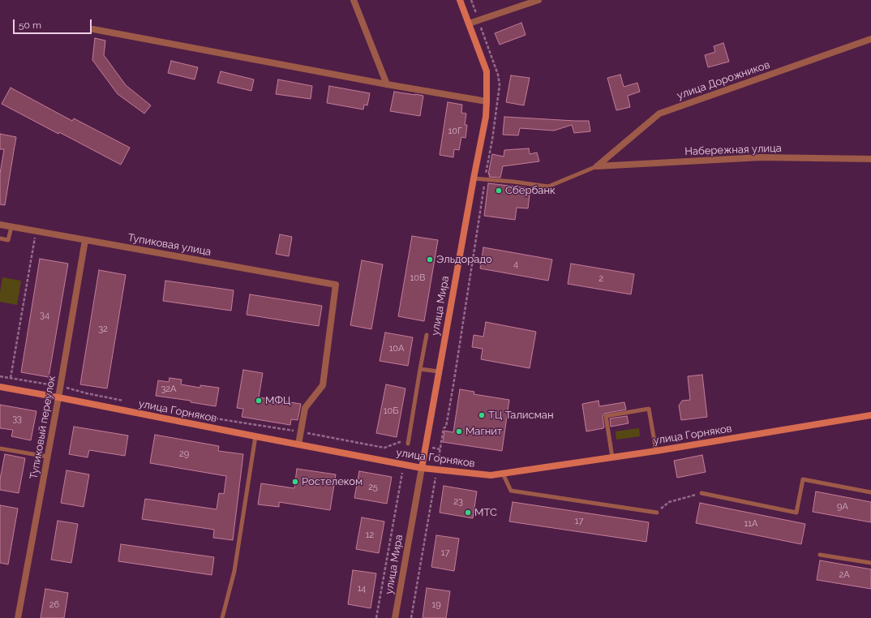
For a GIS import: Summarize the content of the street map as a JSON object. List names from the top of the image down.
{
  "streets": {
    "main road": ["улица Мира", "улица Горняков"],
    "street": [
      "улица Дорожников",
      "Набережная улица",
      "Тупиковая улица",
      "Тупиковый переулок"
    ]
  },
  "crossings": [
    ["улица Дорожников", "Набережная улица"],
    ["Тупиковая улица", "Тупиковый переулок"],
    ["улица Мира", "улица Горняков"],
    ["улица Горняков", "Тупиковый переулок"]
  ],
  "places": [
    "Сбербанк",
    "Эльдорадо",
    "МФЦ",
    "ТЦ Талисман",
    "Магнит",
    "Ростелеком",
    "МТС"
  ],
  "house_numbers": [
    "10Г",
    "4",
    "10В",
    "2",
    "34",
    "32",
    "10А",
    "32А",
    "10Б",
    "33",
    "29",
    "25",
    "23",
    "9А",
    "17",
    "11А",
    "12",
    "17",
    "2А",
    "14",
    "26",
    "19"
  ],
  "scale_bar": "50 m"
}
